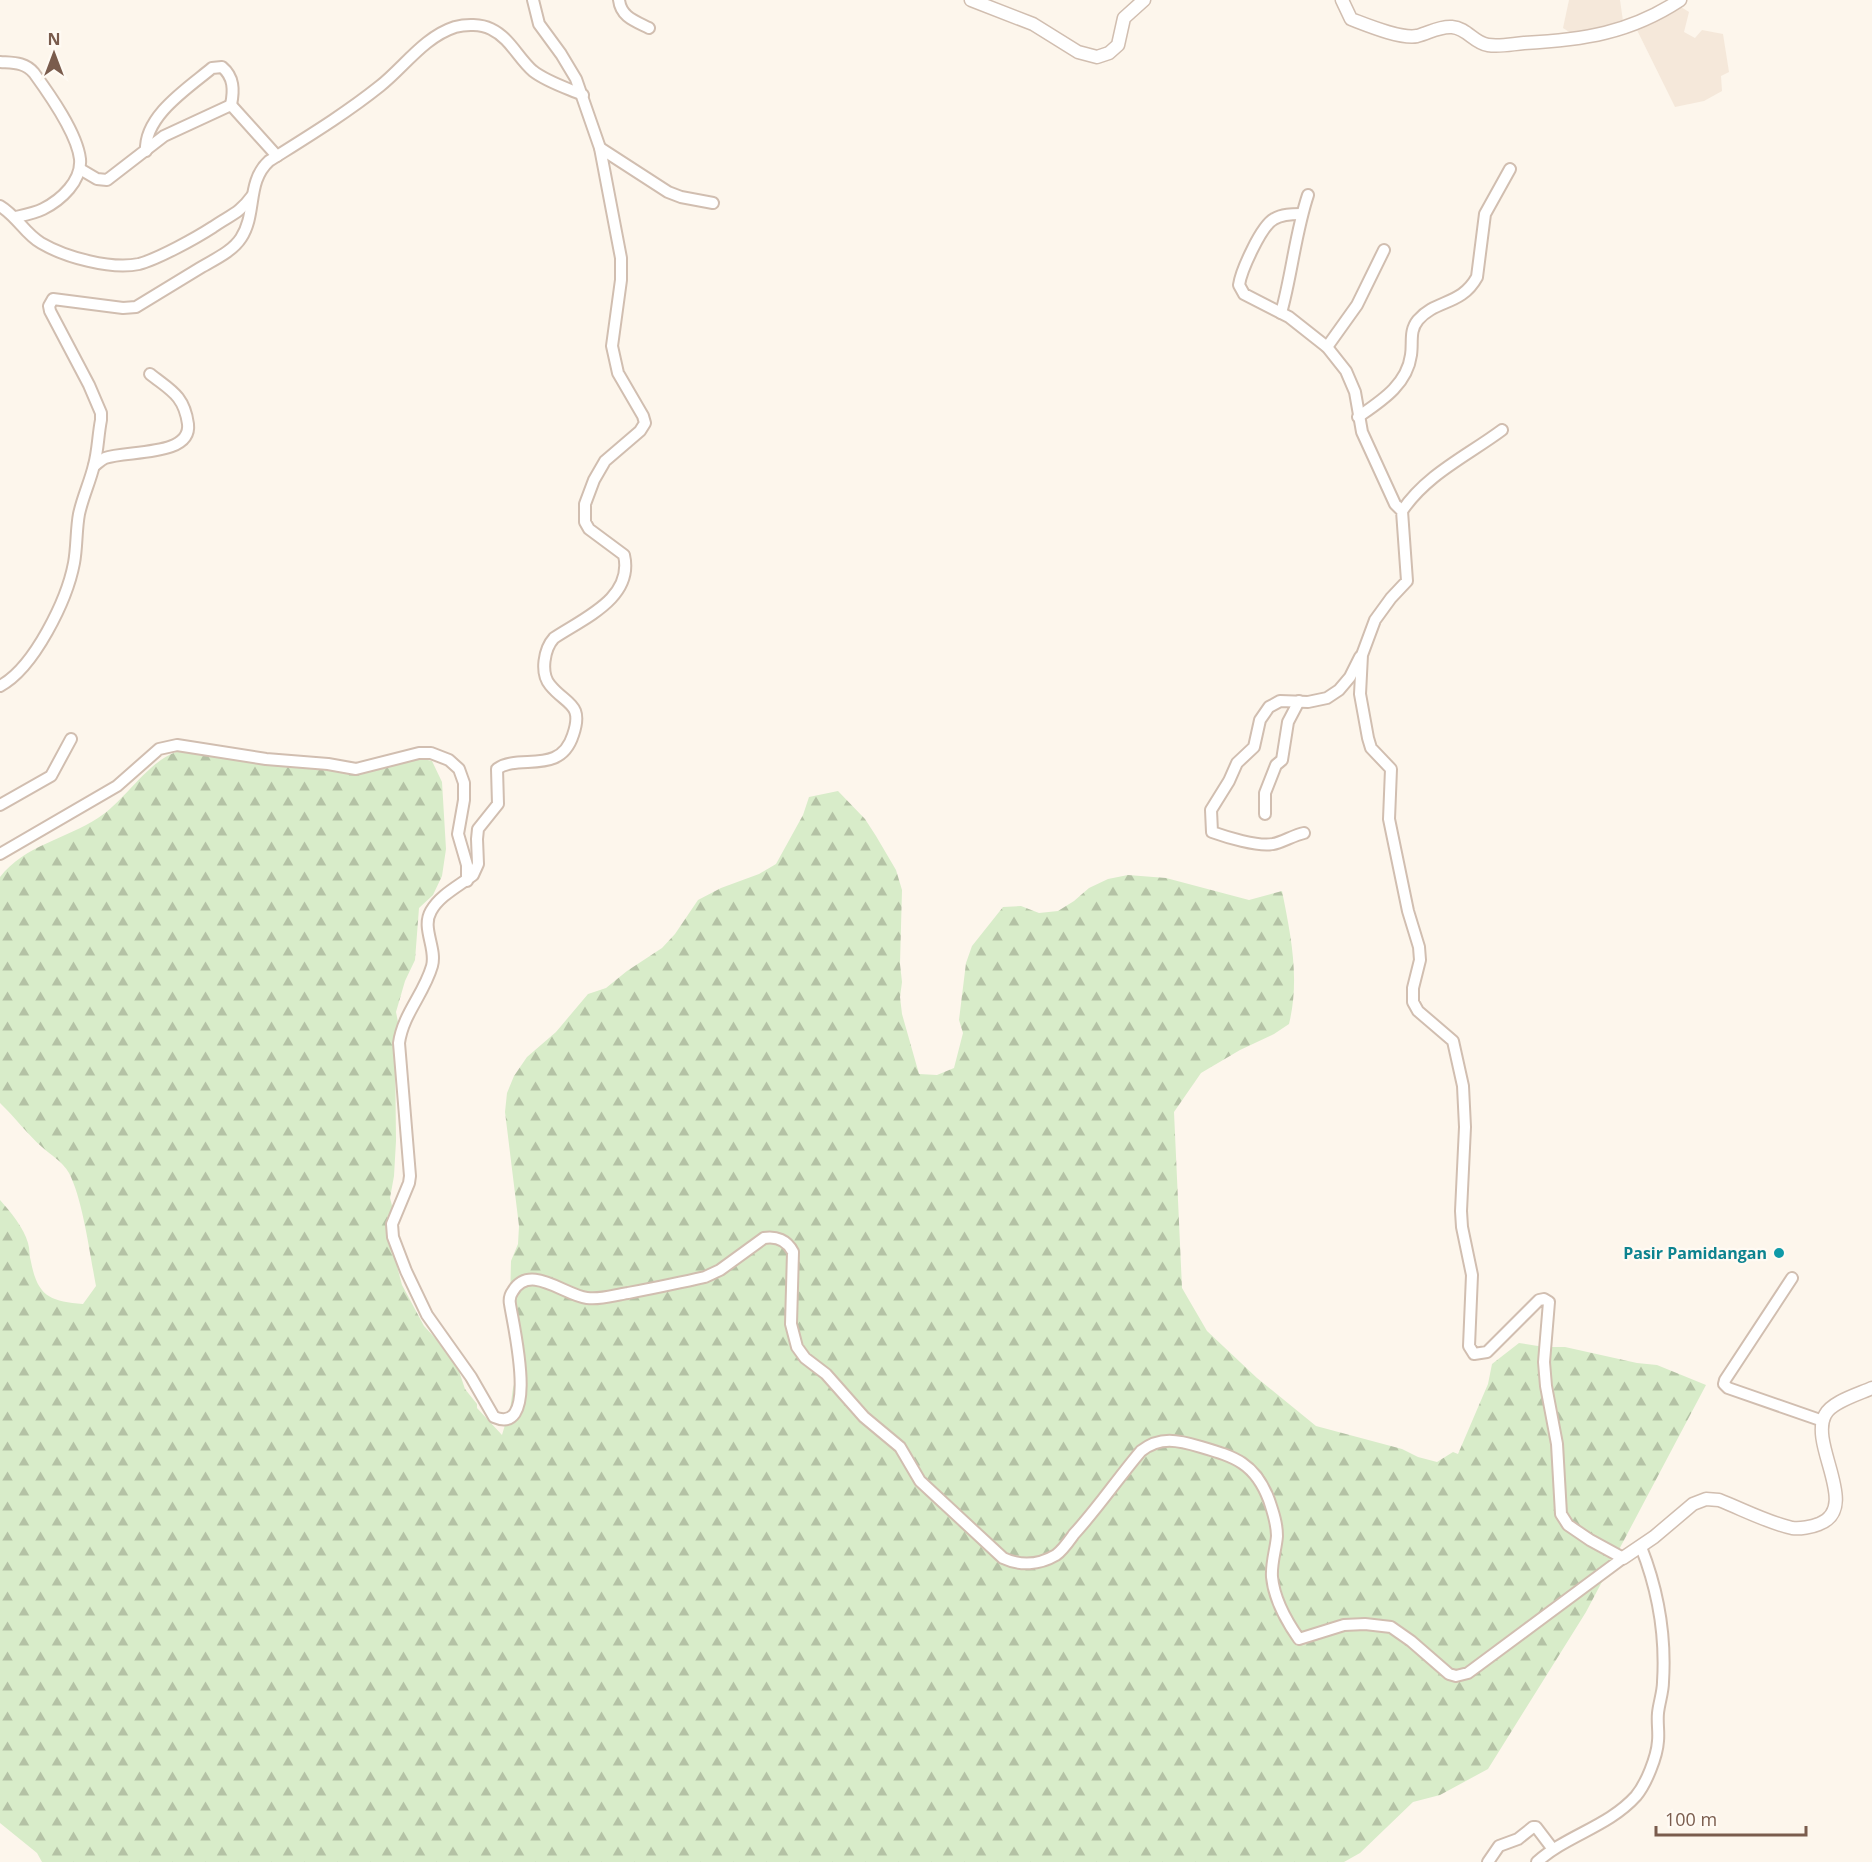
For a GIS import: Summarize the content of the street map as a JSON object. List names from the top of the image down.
{
  "places": ["Pasir Pamidangan"],
  "scale_bar": "100 m",
  "north": "top"
}
